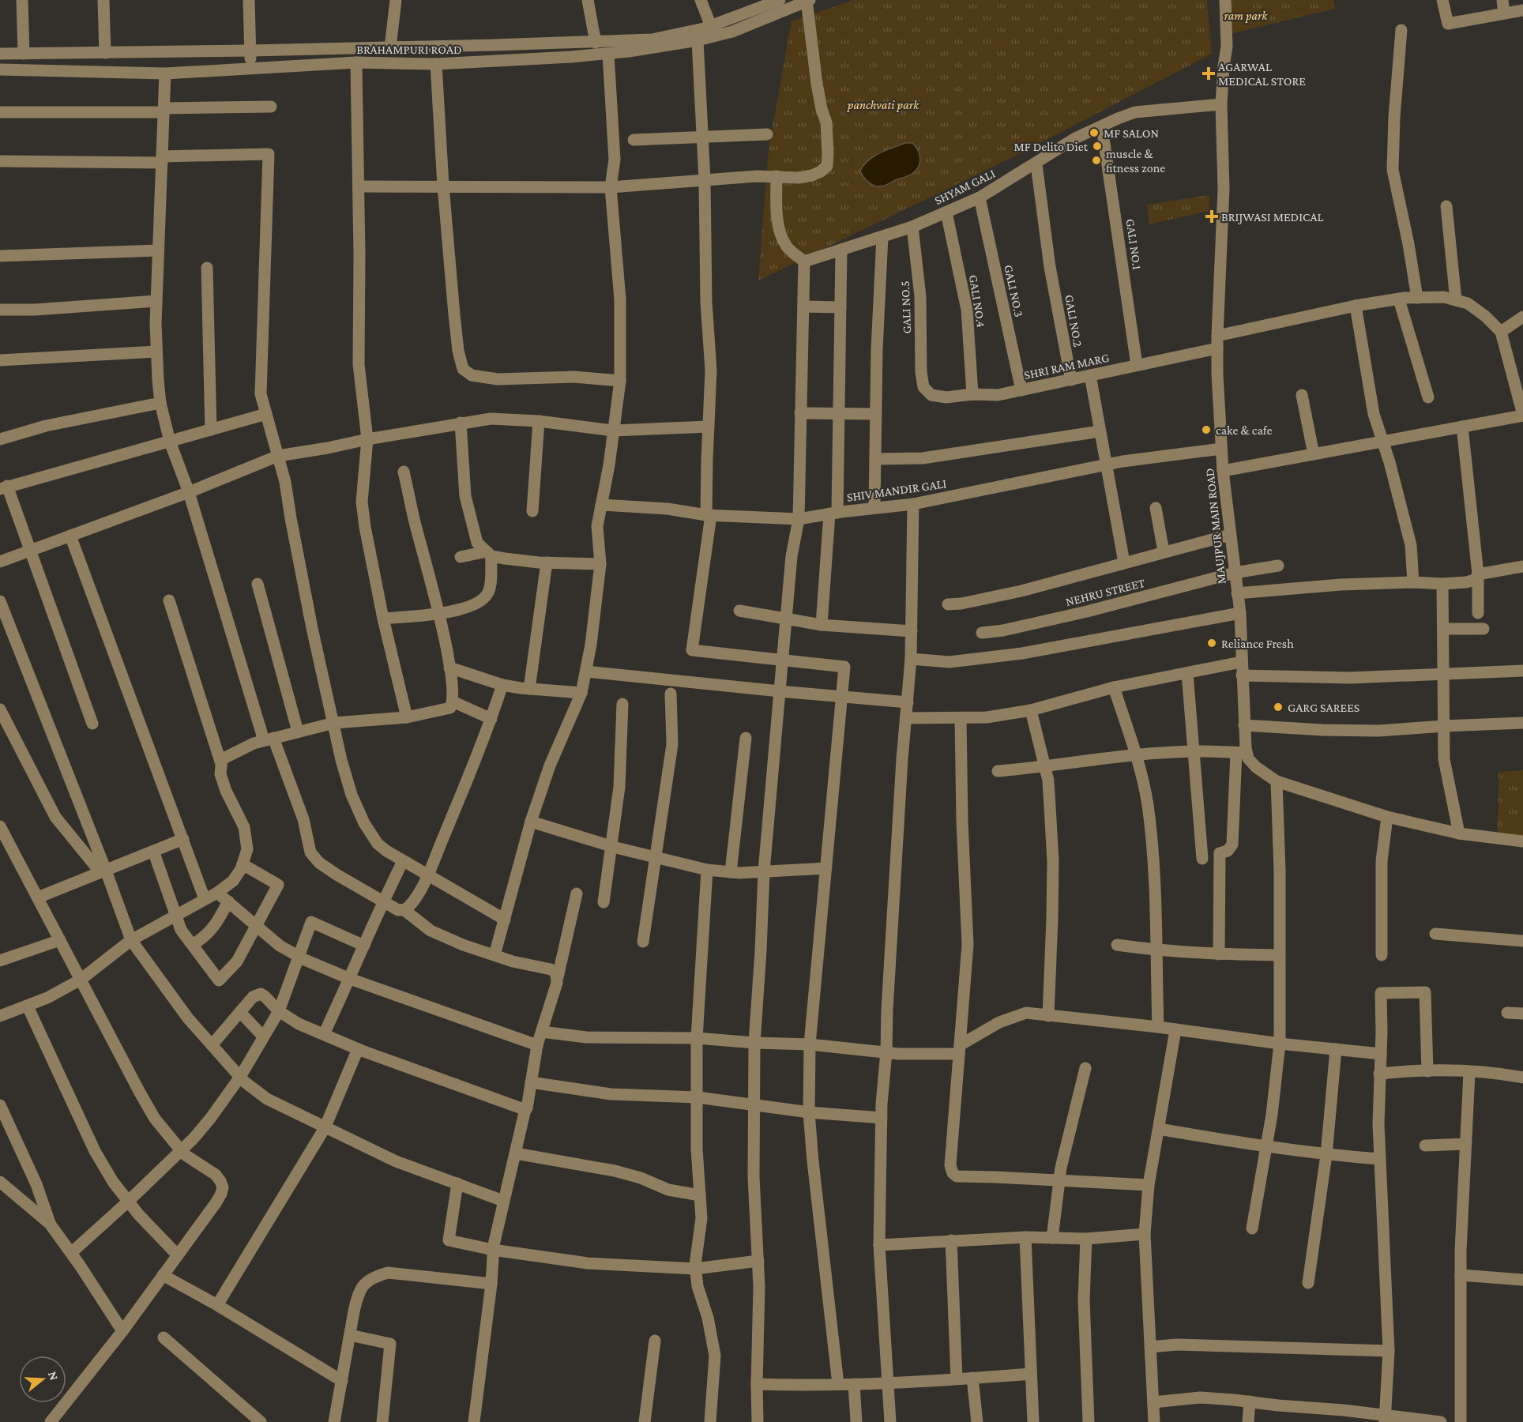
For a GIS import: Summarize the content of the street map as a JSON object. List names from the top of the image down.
{
  "streets": {
    "street": [
      "BRAHAMPURI ROAD",
      "SHYAM GALI",
      "GALI NO.1",
      "GALI NO.3",
      "GALI NO.4",
      "GALI NO.5",
      "GALI NO.2",
      "SHRI RAM MARG",
      "SHIV MANDIR GALI",
      "MAUJPUR MAIN ROAD",
      "NEHRU STREET"
    ]
  },
  "crossings": [
    ["SHYAM GALI", "GALI NO.1"],
    ["SHYAM GALI", "GALI NO.3"],
    ["SHYAM GALI", "GALI NO.4"],
    ["SHYAM GALI", "GALI NO.5"],
    ["SHYAM GALI", "GALI NO.2"],
    ["SHYAM GALI", "MAUJPUR MAIN ROAD"],
    ["GALI NO.1", "SHRI RAM MARG"],
    ["GALI NO.3", "SHRI RAM MARG"],
    ["GALI NO.4", "SHRI RAM MARG"],
    ["GALI NO.5", "SHRI RAM MARG"],
    ["GALI NO.2", "SHRI RAM MARG"],
    ["SHRI RAM MARG", "MAUJPUR MAIN ROAD"],
    ["SHIV MANDIR GALI", "MAUJPUR MAIN ROAD"],
    ["MAUJPUR MAIN ROAD", "NEHRU STREET"]
  ],
  "parks": ["ram park", "panchvati park"],
  "places": {
    "health": ["AGARWAL MEDICAL STORE", "BRIJWASI MEDICAL"],
    "other": [
      "MF SALON",
      "MF Delito Diet",
      "muscle & fitness zone",
      "cake & cafe",
      "Reliance Fresh",
      "GARG SAREES"
    ]
  },
  "north": "right"
}
